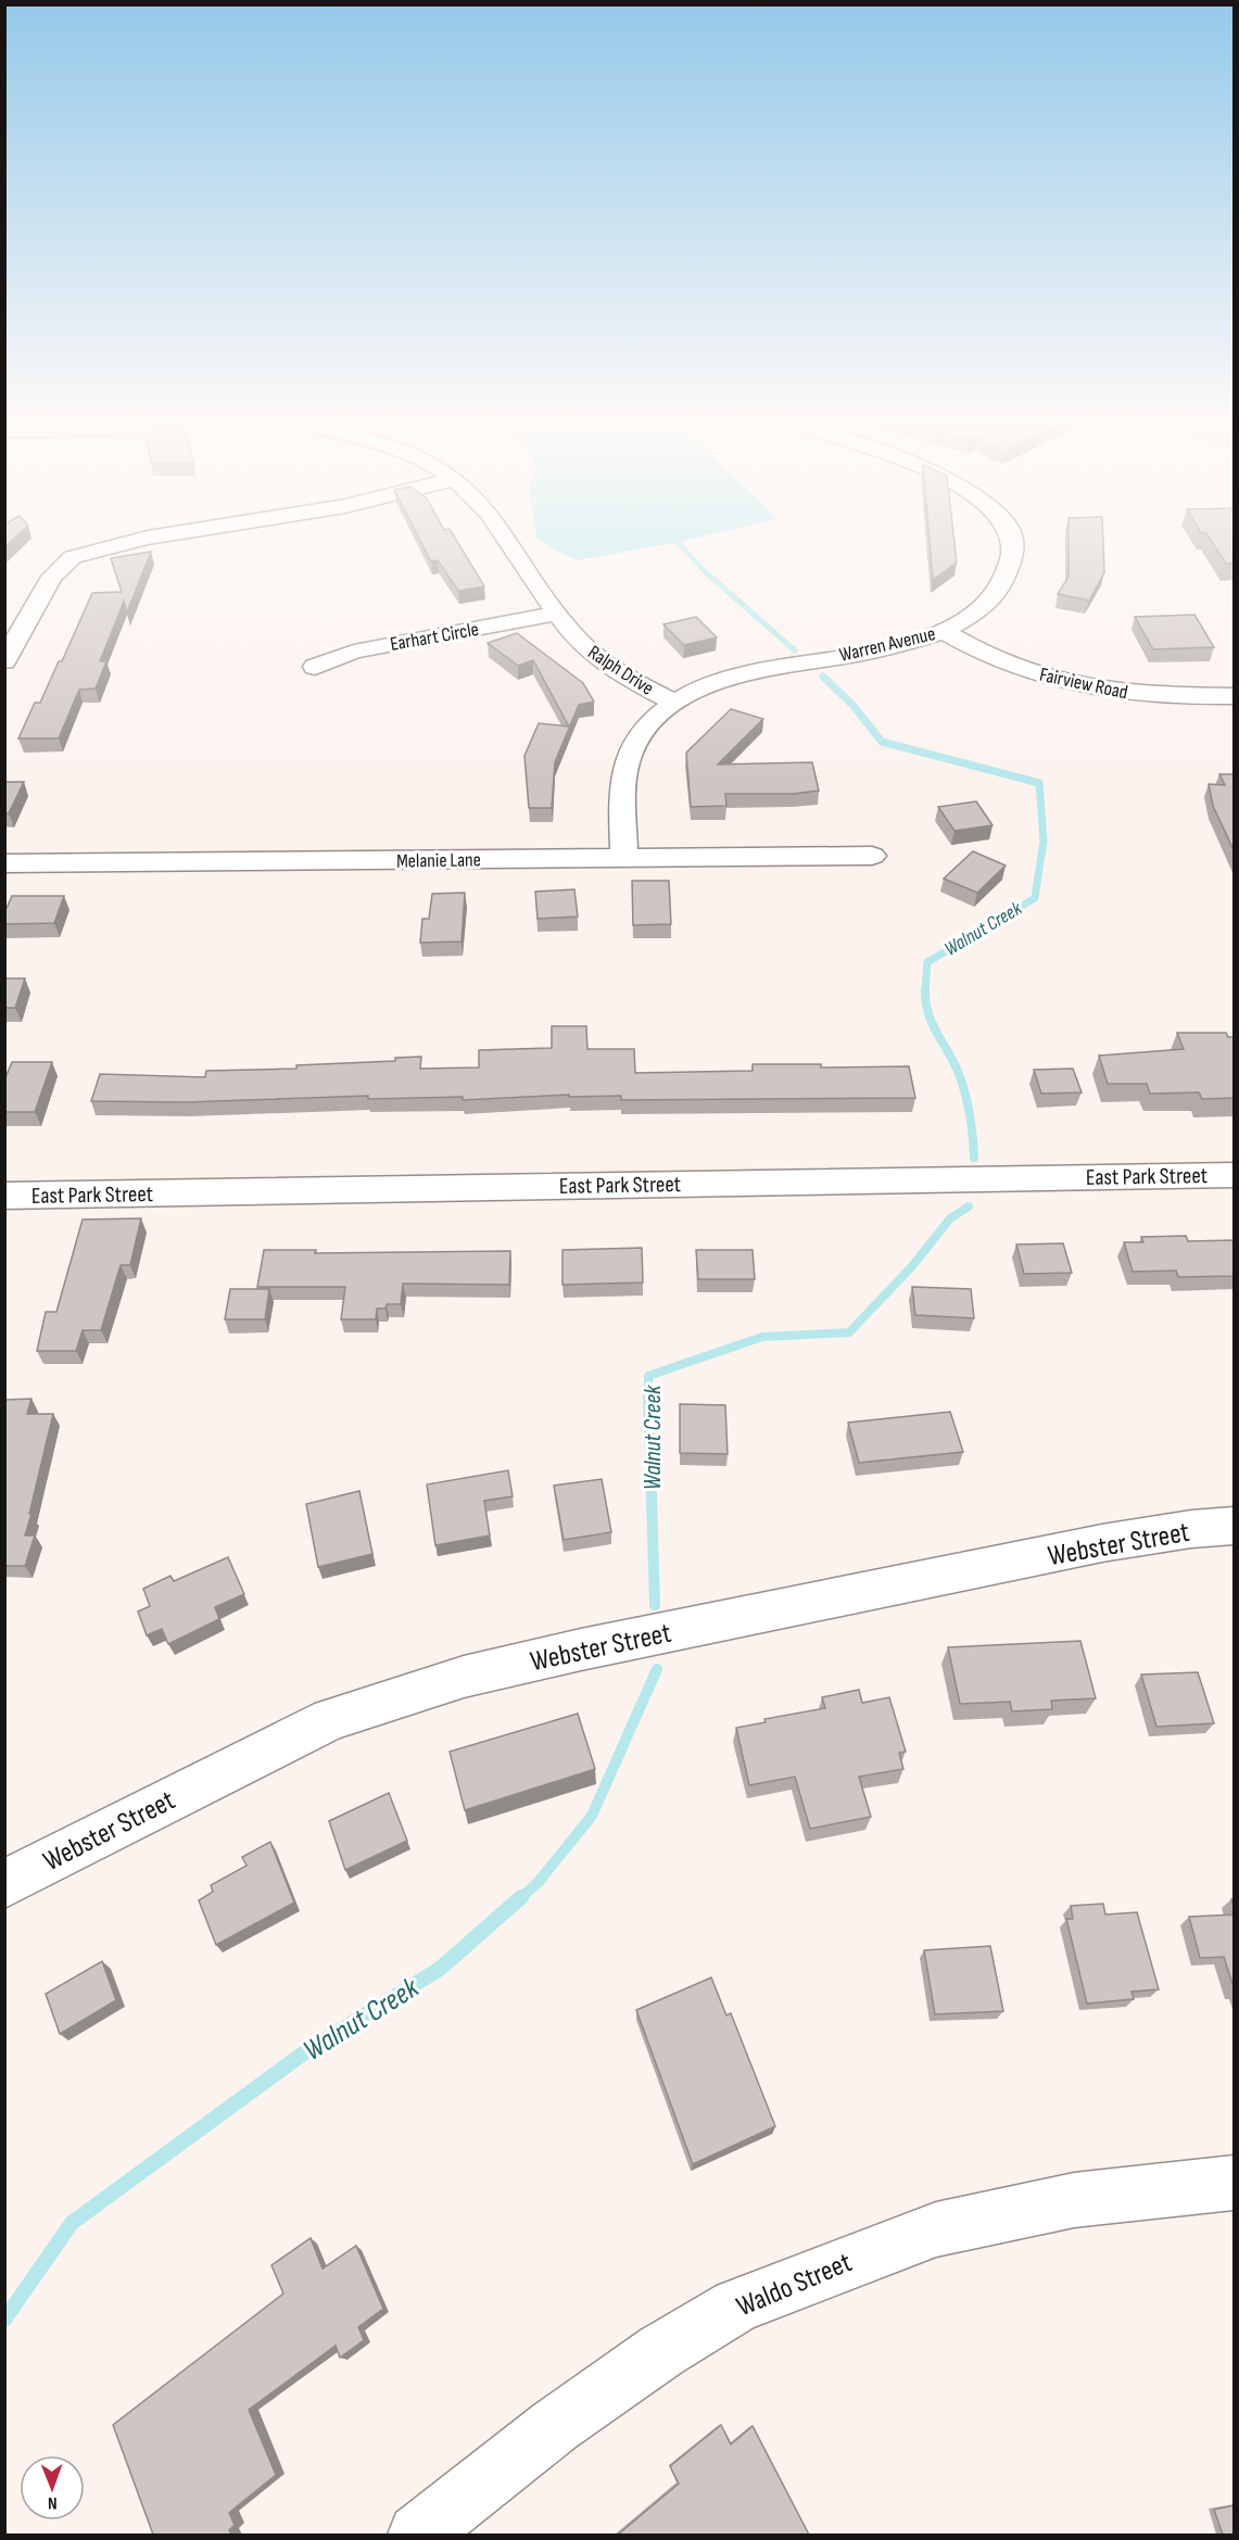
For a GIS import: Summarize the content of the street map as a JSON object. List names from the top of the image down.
{
  "streets": {
    "street": [
      "Earhart Circle",
      "Warren Avenue",
      "Ralph Drive",
      "Fairview Road",
      "Melanie Lane",
      "East Park Street",
      "Webster Street",
      "Waldo Street"
    ]
  },
  "crossings": [
    ["Earhart Circle", "Ralph Drive"],
    ["Warren Avenue", "Ralph Drive"],
    ["Warren Avenue", "Fairview Road"],
    ["Warren Avenue", "Melanie Lane"]
  ],
  "water": ["Walnut Creek"],
  "north": "bottom"
}
